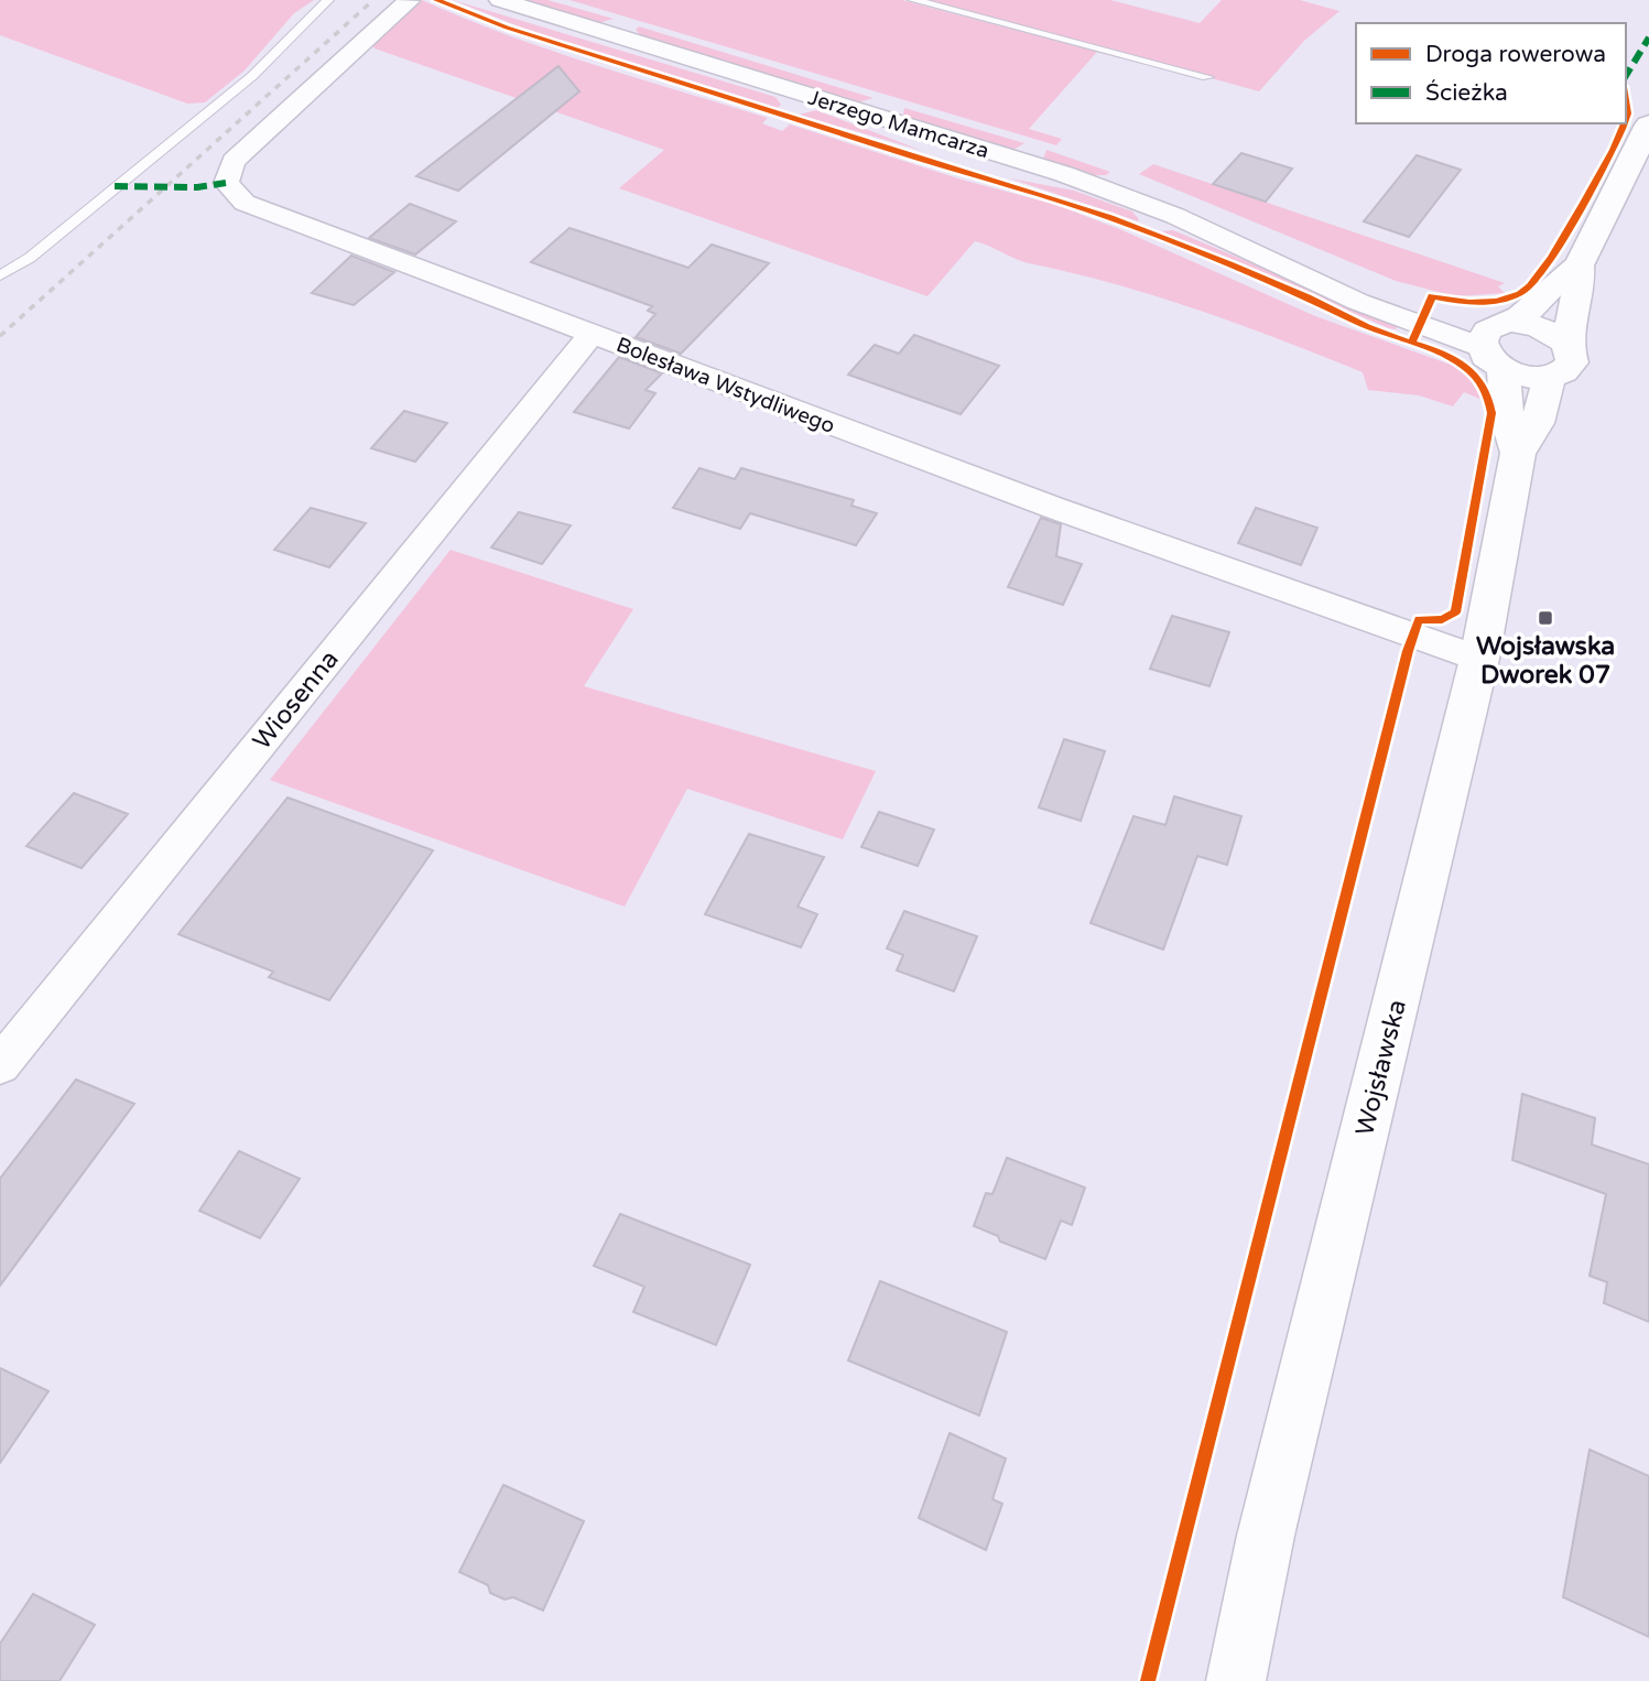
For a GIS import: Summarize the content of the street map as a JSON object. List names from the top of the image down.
{
  "streets": {
    "street": [
      "Jerzego Mamcarza",
      "Bolesława Wstydliwego",
      "Wiosenna",
      "Wojsławska"
    ]
  },
  "crossings": [
    ["Jerzego Mamcarza", "Wojsławska"],
    ["Bolesława Wstydliwego", "Wiosenna"],
    ["Bolesława Wstydliwego", "Wojsławska"]
  ],
  "places": {
    "transit": ["Wojsławska Dworek 07"]
  },
  "legend": ["Droga rowerowa", "Ścieżka"]
}
